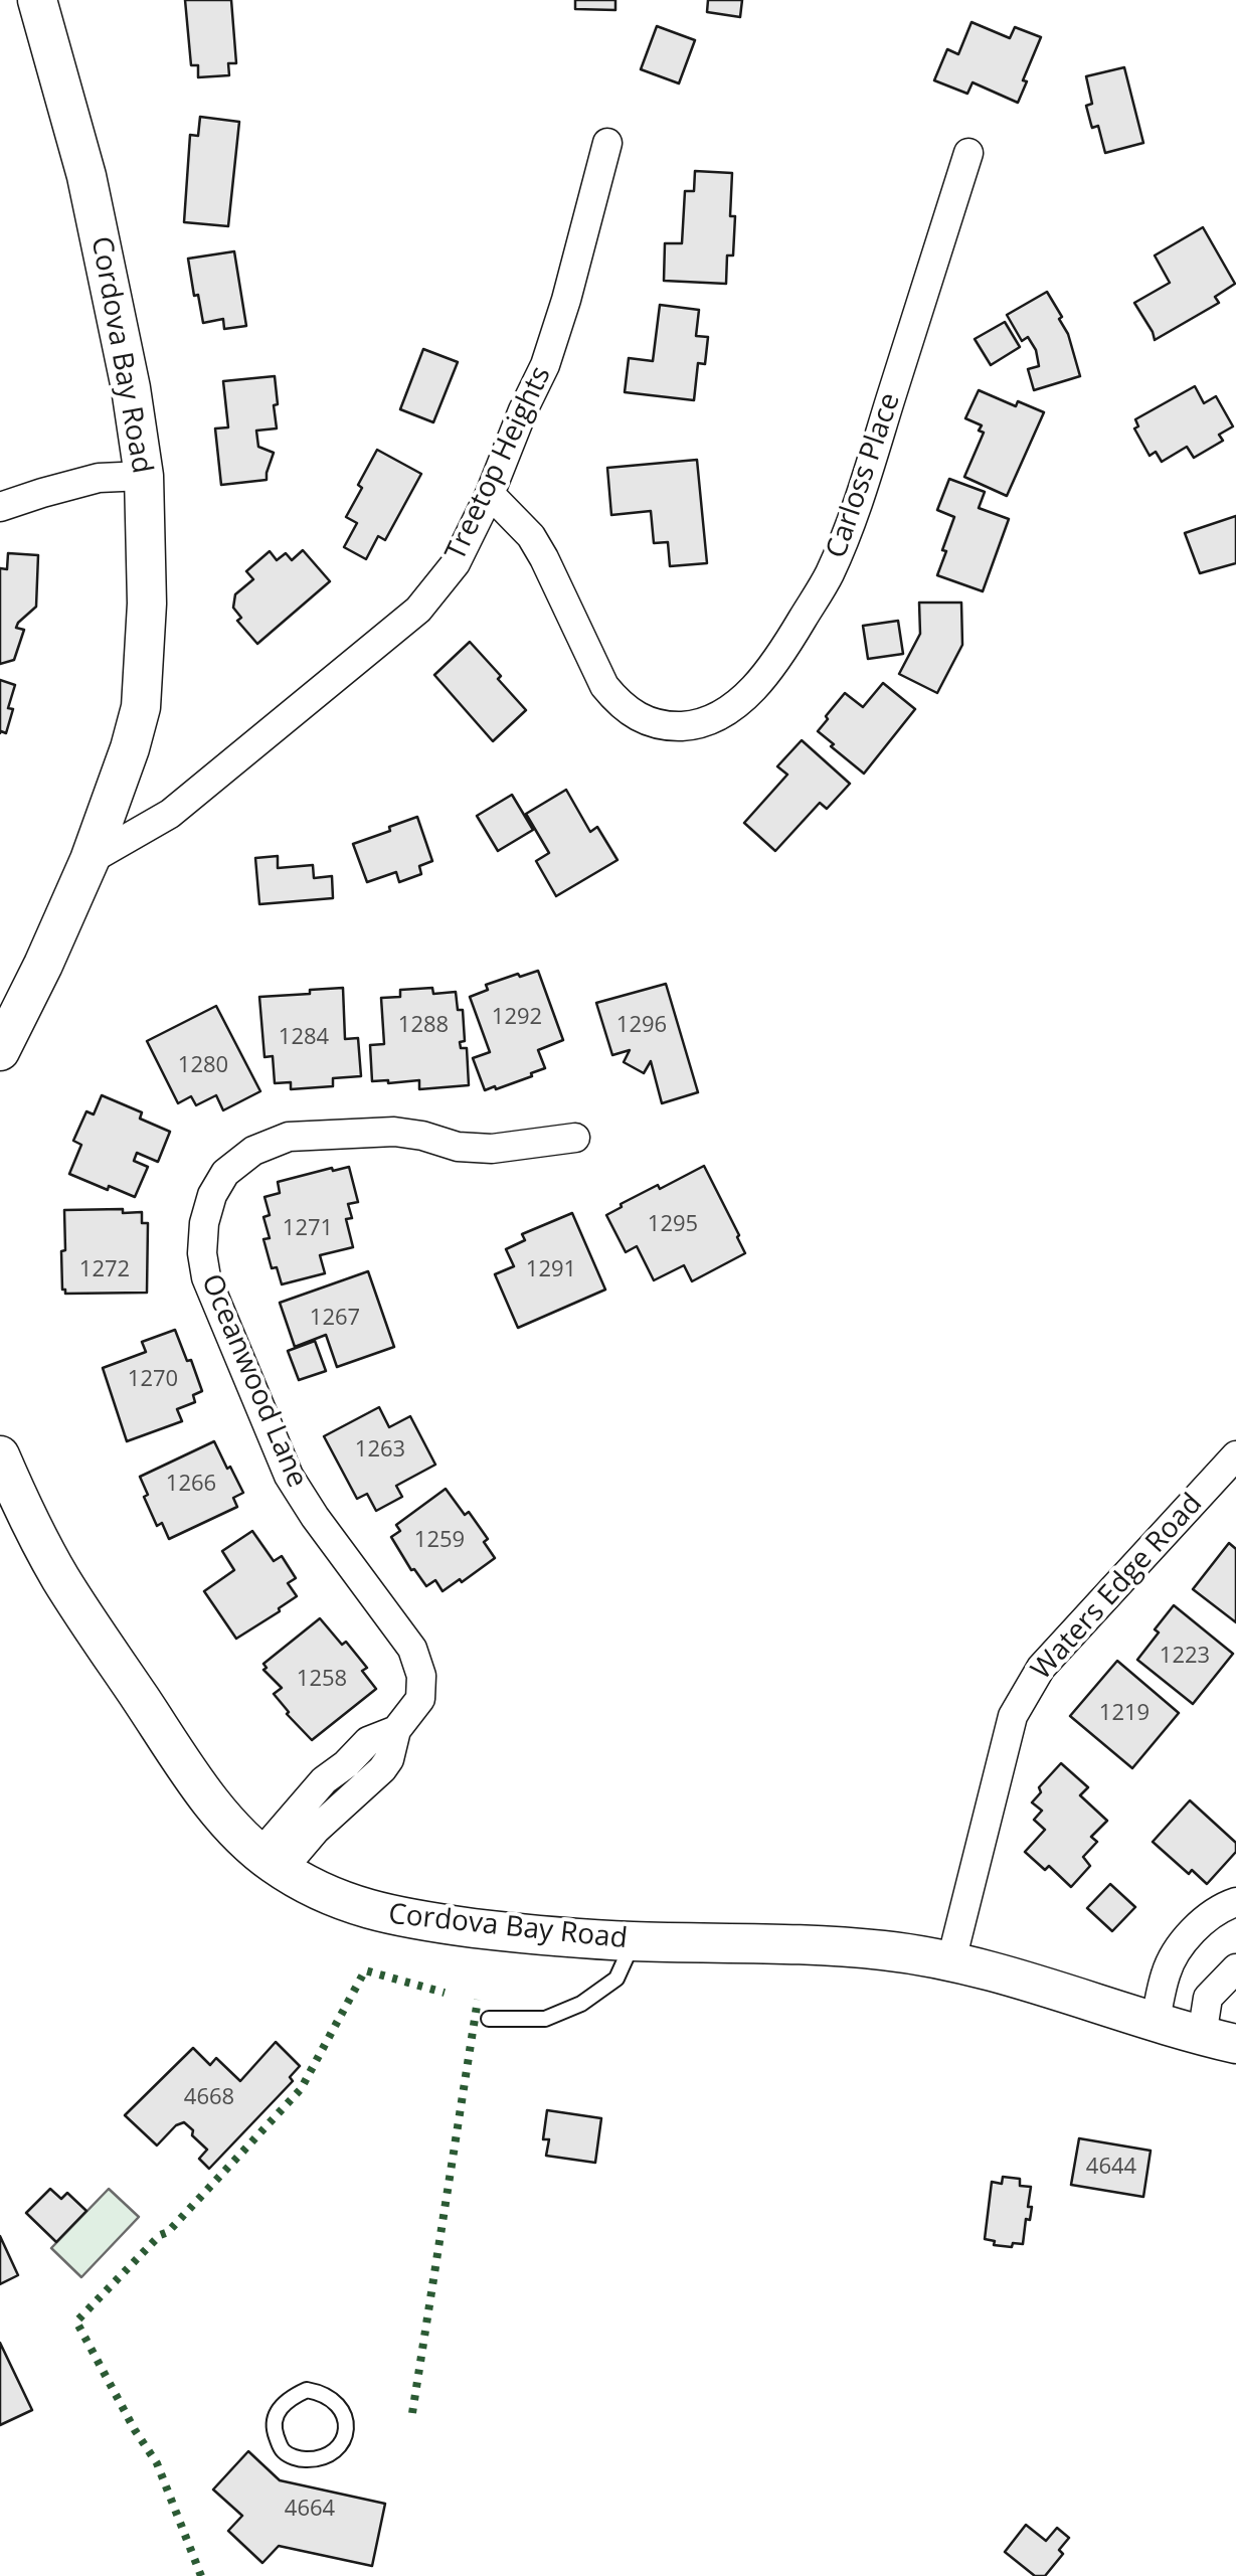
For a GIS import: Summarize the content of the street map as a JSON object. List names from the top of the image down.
{
  "streets": {
    "main road": ["Cordova Bay Road"],
    "street": [
      "Treetop Heights",
      "Carloss Place",
      "Oceanwood Lane",
      "Waters Edge Road"
    ]
  },
  "crossings": [
    ["Cordova Bay Road", "Treetop Heights"],
    ["Cordova Bay Road", "Oceanwood Lane"],
    ["Cordova Bay Road", "Waters Edge Road"],
    ["Treetop Heights", "Carloss Place"]
  ],
  "house_numbers": [
    "1292",
    "1288",
    "1296",
    "1284",
    "1280",
    "1295",
    "1271",
    "1272",
    "1291",
    "1267",
    "1270",
    "1263",
    "1266",
    "1259",
    "1223",
    "1258",
    "1219",
    "4668",
    "4644",
    "4664"
  ]
}
